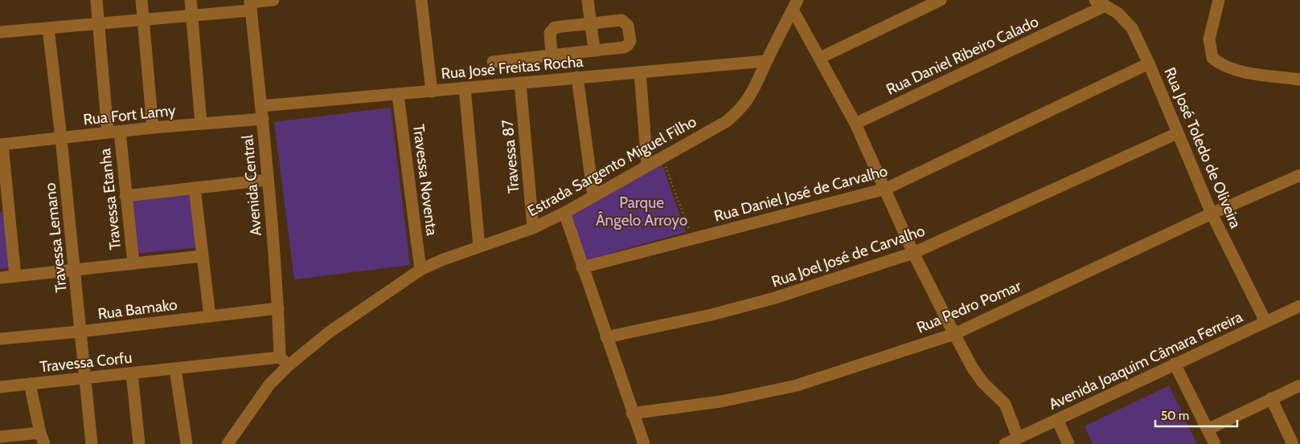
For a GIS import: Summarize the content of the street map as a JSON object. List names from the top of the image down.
{
  "streets": {
    "street": [
      "Rua Daniel Ribeiro Calado",
      "Rua José Freitas Rocha",
      "Rua Fort Lamy",
      "Rua José Toledo de Oliveira",
      "Travessa 87",
      "Estrada Sargento Miguel Filho",
      "Travessa Noventa",
      "Avenida Central",
      "Rua Daniel José de Carvalho",
      "Travessa Etanha",
      "Travessa Lemano",
      "Rua Joel José de Carvalho",
      "Rua Pedro Pomar",
      "Rua Bamako",
      "Avenida Joaquim Câmara Ferreira",
      "Travessa Corfu"
    ]
  },
  "crossings": [
    ["Rua Daniel Ribeiro Calado", "Rua José Toledo de Oliveira"],
    ["Rua José Freitas Rocha", "Travessa 87"],
    ["Rua José Freitas Rocha", "Estrada Sargento Miguel Filho"],
    ["Rua José Freitas Rocha", "Travessa Noventa"],
    ["Rua José Freitas Rocha", "Avenida Central"],
    ["Rua Fort Lamy", "Avenida Central"],
    ["Rua Fort Lamy", "Travessa Etanha"],
    ["Rua Fort Lamy", "Travessa Lemano"],
    ["Rua José Toledo de Oliveira", "Rua Daniel José de Carvalho"],
    ["Rua José Toledo de Oliveira", "Rua Joel José de Carvalho"],
    ["Rua José Toledo de Oliveira", "Rua Pedro Pomar"],
    ["Rua José Toledo de Oliveira", "Avenida Joaquim Câmara Ferreira"],
    ["Travessa 87", "Estrada Sargento Miguel Filho"],
    ["Estrada Sargento Miguel Filho", "Travessa Noventa"],
    ["Estrada Sargento Miguel Filho", "Avenida Central"],
    ["Estrada Sargento Miguel Filho", "Travessa Corfu"],
    ["Avenida Central", "Rua Bamako"],
    ["Avenida Central", "Travessa Corfu"],
    ["Travessa Lemano", "Rua Bamako"],
    ["Travessa Lemano", "Travessa Corfu"]
  ],
  "parks": ["Parque Ângelo Arroyo"],
  "scale_bar": "50 m"
}
